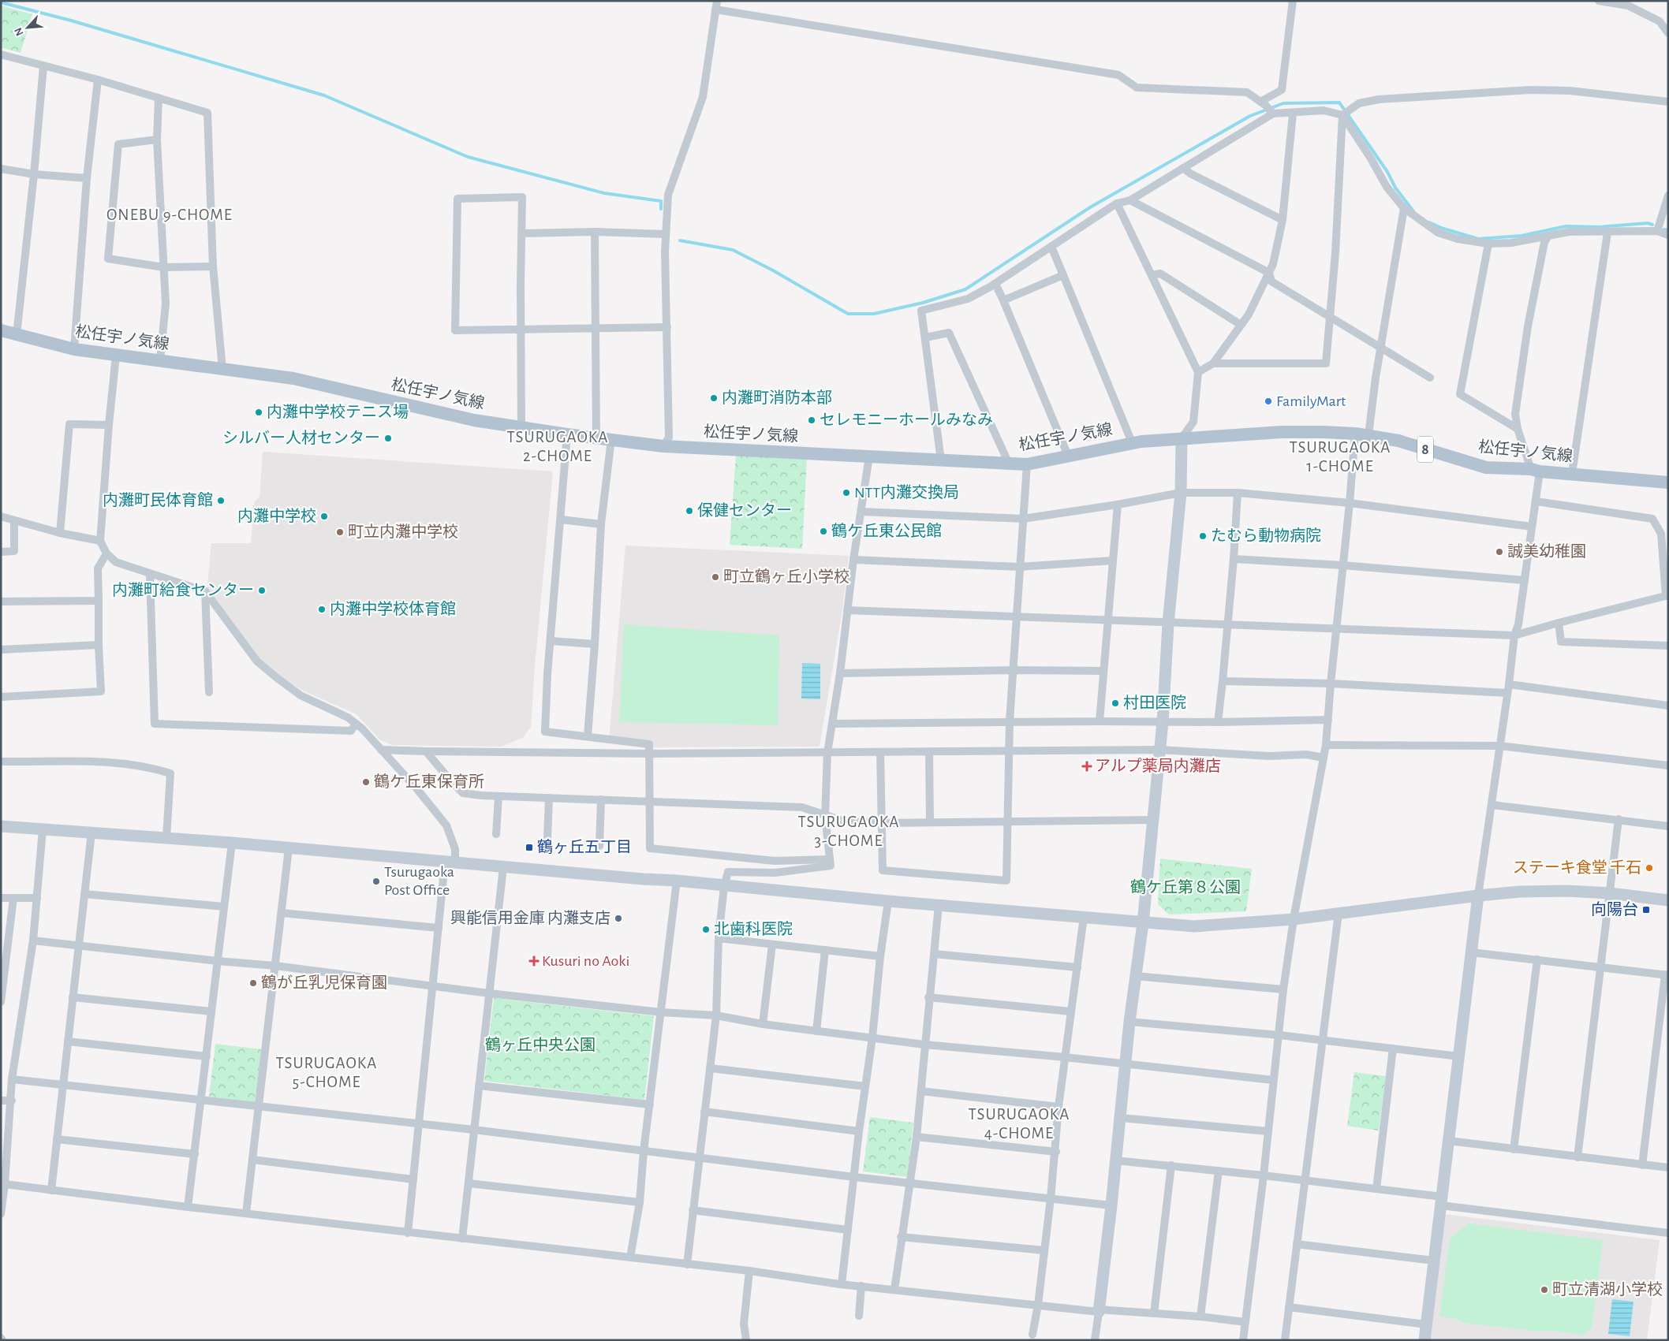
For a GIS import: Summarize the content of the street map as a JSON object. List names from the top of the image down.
{
  "streets": {
    "main road": ["松任宇ノ気線", "8"]
  },
  "districts": [
    "ONEBU 9-CHOME",
    "TSURUGAOKA 2-CHOME",
    "TSURUGAOKA 1-CHOME",
    "TSURUGAOKA 3-CHOME",
    "TSURUGAOKA 5-CHOME",
    "TSURUGAOKA 4-CHOME"
  ],
  "parks": ["鶴ケ丘第８公園", "鶴ヶ丘中央公園"],
  "places": {
    "other": [
      "内灘町消防本部",
      "FamilyMart",
      "内灘中学校テニス場",
      "セレモニーホールみなみ",
      "シルバー人材センター",
      "NTT内灘交換局",
      "内灘町民体育館",
      "保健センター",
      "内灘中学校",
      "鶴ケ丘東公民館",
      "町立内灘中学校",
      "たむら動物病院",
      "誠美幼稚園",
      "町立鶴ヶ丘小学校",
      "内灘町給食センター",
      "内灘中学校体育館",
      "村田医院",
      "鶴ケ丘東保育所",
      "ステーキ食堂 千石",
      "Tsurugaoka Post Office",
      "興能信用金庫 内灘支店",
      "北歯科医院",
      "鶴が丘乳児保育園",
      "町立清湖小学校"
    ],
    "health": ["アルプ薬局内灘店", "Kusuri no Aoki"],
    "transit": ["鶴ヶ丘五丁目", "向陽台"]
  },
  "north": "bottom left"
}
